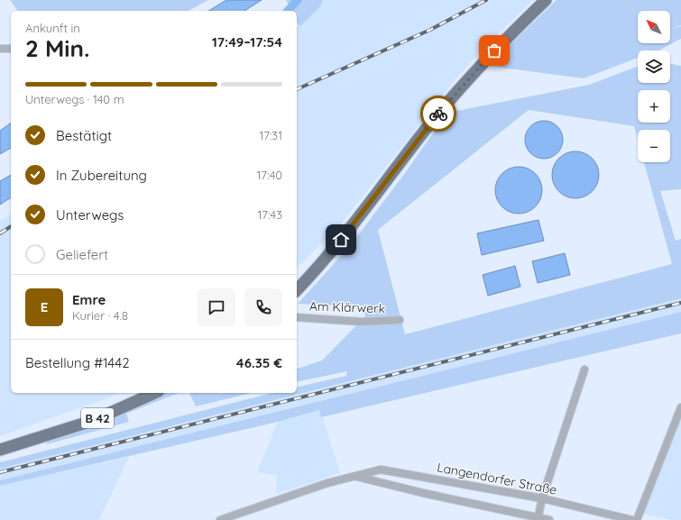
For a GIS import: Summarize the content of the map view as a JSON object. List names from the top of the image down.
{
  "streets": {
    "main road": ["B 42"],
    "street": ["Am Klärwerk", "Langendorfer Straße"]
  },
  "north": "top left",
  "page": {
    "map_buttons": ["+", "−"],
    "heading": ["2 Min.", "Ankunft in", "17:49–17:54"],
    "panel": [
      "Emre",
      "Kurier · 4.8",
      "Bestellung #1442",
      "46.35 €"
    ],
    "bar": "Unterwegs · 140 m",
    "list": [
      ["Bestätigt", "17:31"],
      ["In Zubereitung", "17:40"],
      ["Unterwegs", "17:43"],
      "Geliefert"
    ],
    "round": "E"
  }
}
